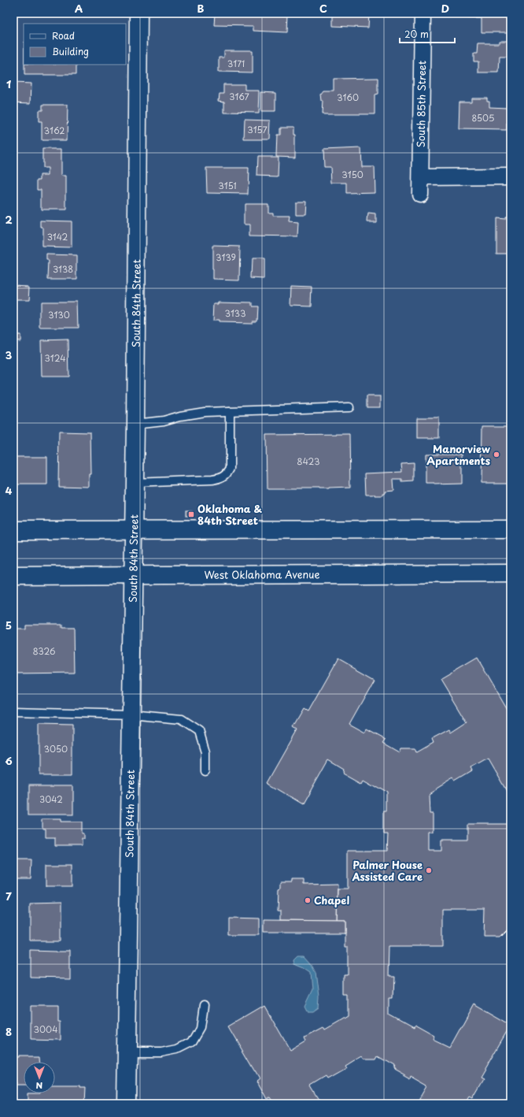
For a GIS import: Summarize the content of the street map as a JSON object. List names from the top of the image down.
{
  "streets": {
    "street": ["South 85th Street", "South 84th Street", "West Oklahoma Avenue"]
  },
  "crossings": [
    ["South 84th Street", "West Oklahoma Avenue"]
  ],
  "places": {
    "other": ["Manorview Apartments", "Palmer House Assisted Care", "Chapel"],
    "transit": ["Oklahoma & 84th Street"]
  },
  "house_numbers": [
    "3171",
    "3167",
    "3160",
    "8505",
    "3157",
    "3162",
    "3150",
    "3151",
    "3142",
    "3139",
    "3138",
    "3133",
    "3130",
    "3124",
    "8423",
    "8326",
    "3050",
    "3042",
    "3004"
  ],
  "legend": ["Road", "Building"],
  "scale_bar": "20 m",
  "north": "bottom",
  "grid": {
    "columns": [
      "A",
      "B",
      "C",
      "D"
    ],
    "rows": [
      "1",
      "2",
      "3",
      "4",
      "5",
      "6",
      "7",
      "8"
    ]
  }
}
